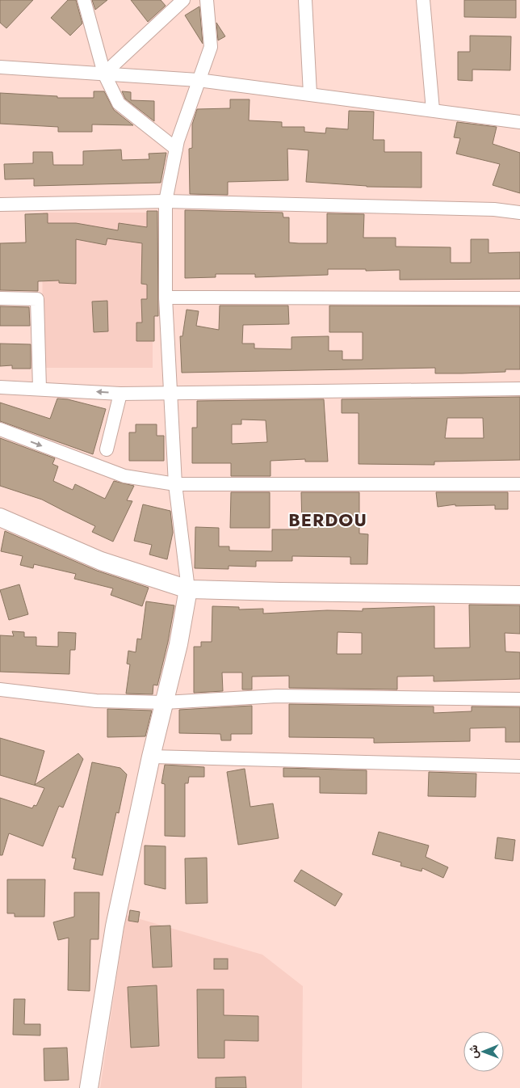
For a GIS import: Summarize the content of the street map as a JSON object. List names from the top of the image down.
{
  "districts": ["BERDOU"],
  "north": "left"
}
